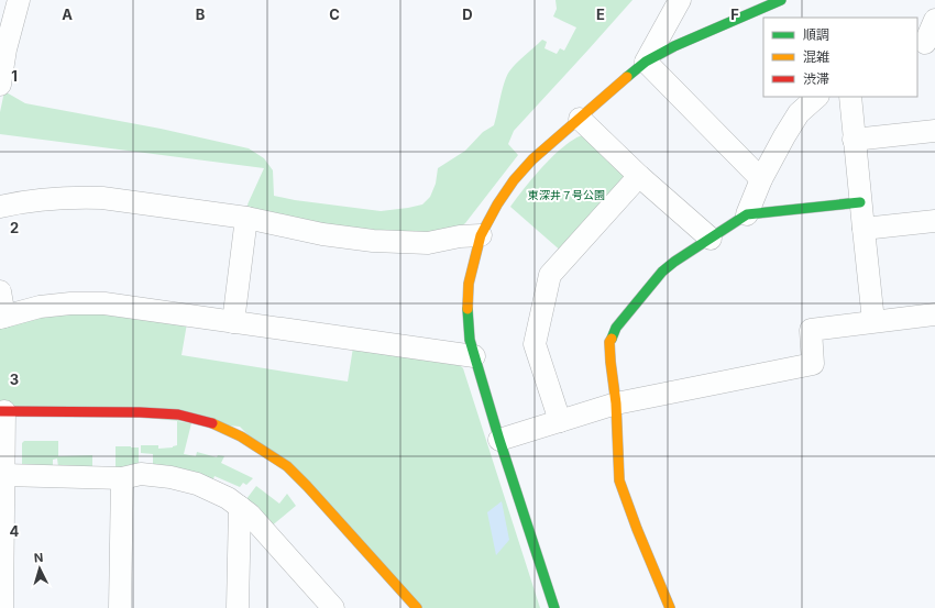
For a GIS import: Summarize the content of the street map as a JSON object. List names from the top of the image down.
{
  "parks": ["東深井７号公園"],
  "legend": ["順調", "混雑", "渋滞"],
  "north": "top",
  "grid": {
    "columns": [
      "A",
      "B",
      "C",
      "D",
      "E",
      "F"
    ],
    "rows": [
      "1",
      "2",
      "3",
      "4"
    ]
  }
}
